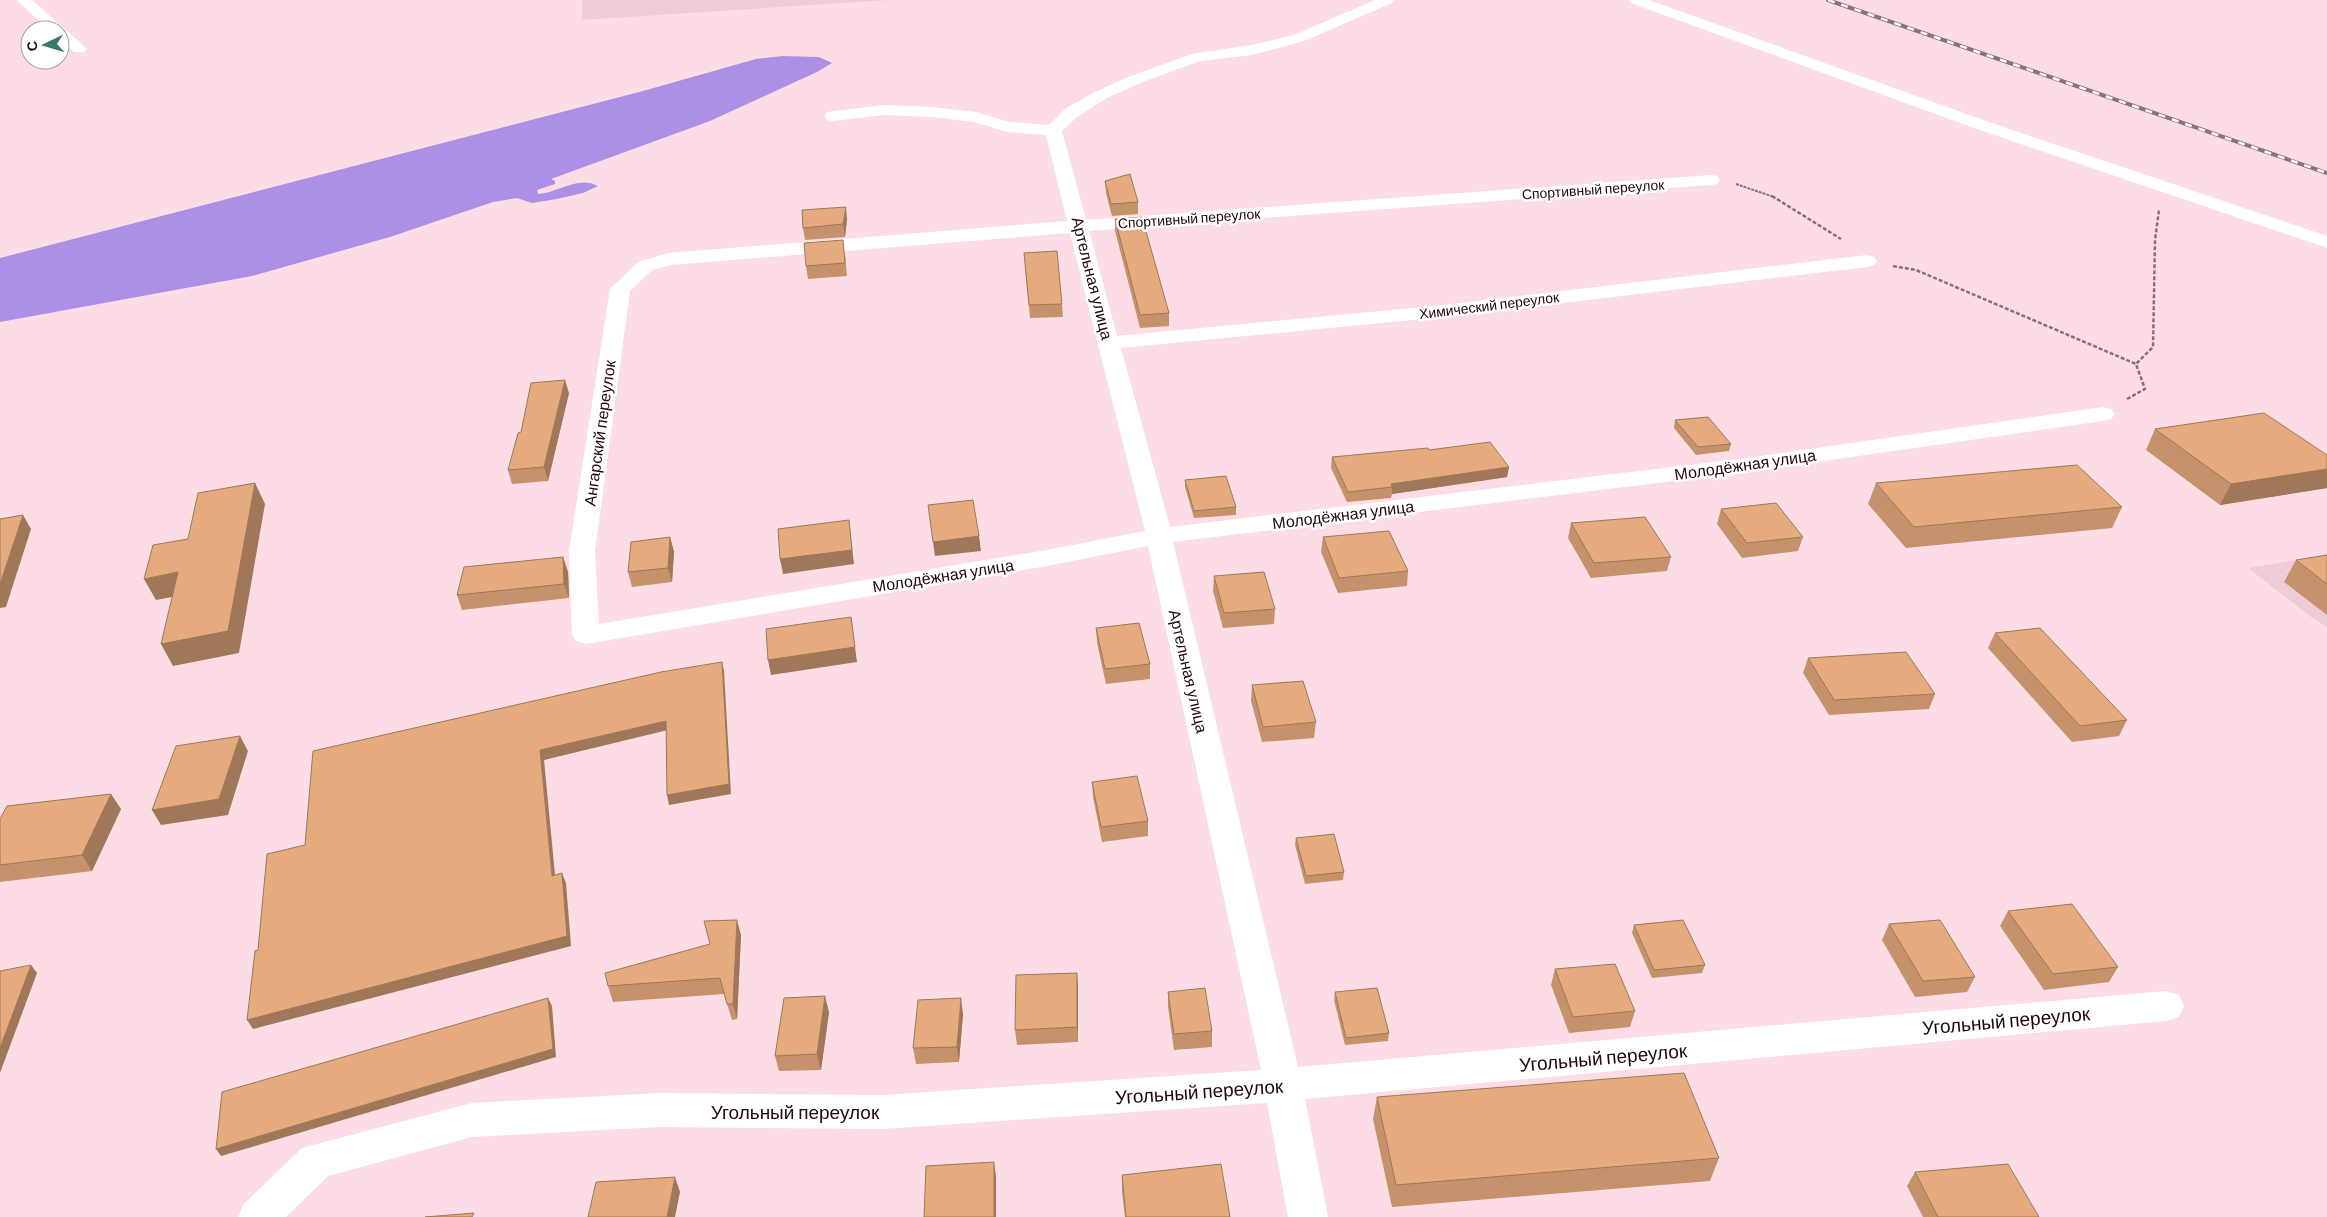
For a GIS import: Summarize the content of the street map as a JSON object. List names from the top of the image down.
{
  "streets": {
    "street": [
      "Спортивный переулок",
      "Артельная улица",
      "Химический переулок",
      "Ангарский переулок",
      "Молодёжная улица",
      "Угольный переулок"
    ]
  },
  "crossings": [
    ["Спортивный переулок", "Артельная улица"],
    ["Спортивный переулок", "Ангарский переулок"],
    ["Артельная улица", "Химический переулок"],
    ["Артельная улица", "Молодёжная улица"],
    ["Артельная улица", "Угольный переулок"],
    ["Ангарский переулок", "Молодёжная улица"]
  ],
  "north": "left"
}
